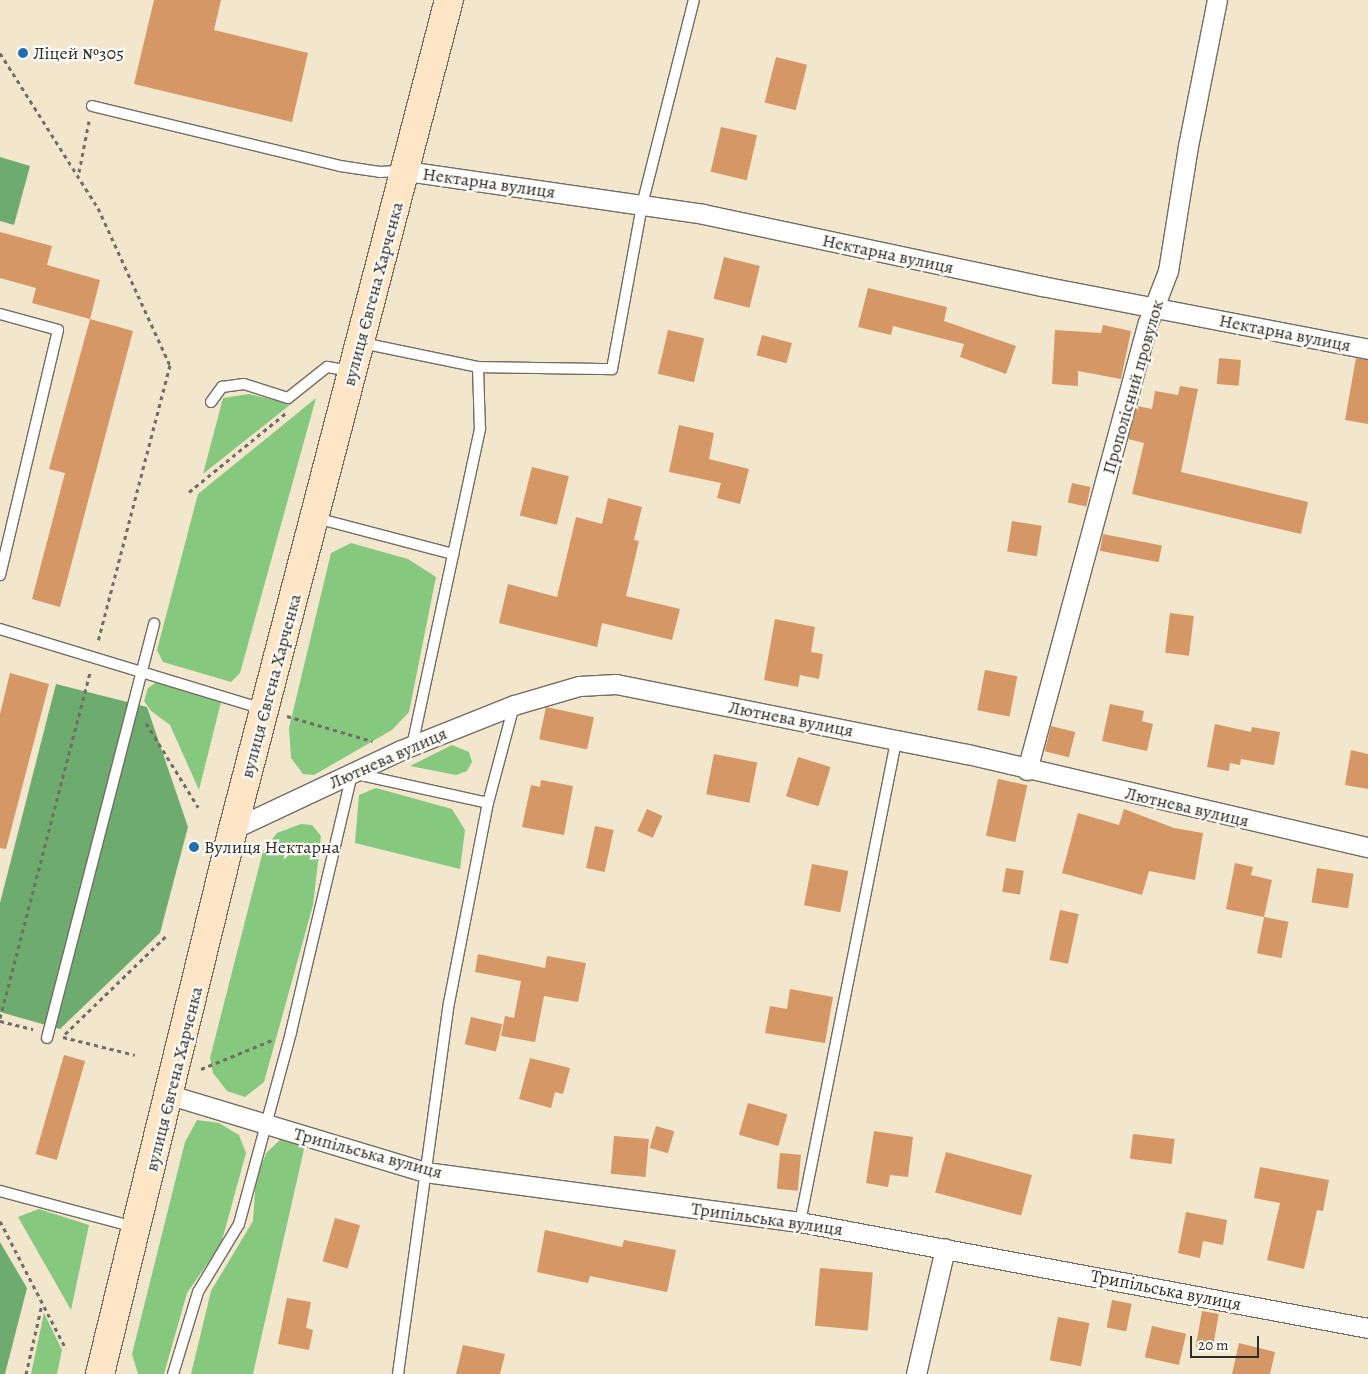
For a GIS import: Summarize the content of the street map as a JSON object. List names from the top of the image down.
{
  "streets": {
    "main road": ["вулиця Євгена Харченка"],
    "street": [
      "Нектарна вулиця",
      "Прополісний провулок",
      "Лютнева вулиця",
      "Трипільська вулиця"
    ]
  },
  "crossings": [
    ["Нектарна вулиця", "вулиця Євгена Харченка"],
    ["Нектарна вулиця", "Прополісний провулок"],
    ["вулиця Євгена Харченка", "Лютнева вулиця"],
    ["вулиця Євгена Харченка", "Трипільська вулиця"],
    ["Прополісний провулок", "Лютнева вулиця"]
  ],
  "places": ["Ліцей №305", "Вулиця Нектарна"],
  "scale_bar": "20 m"
}
